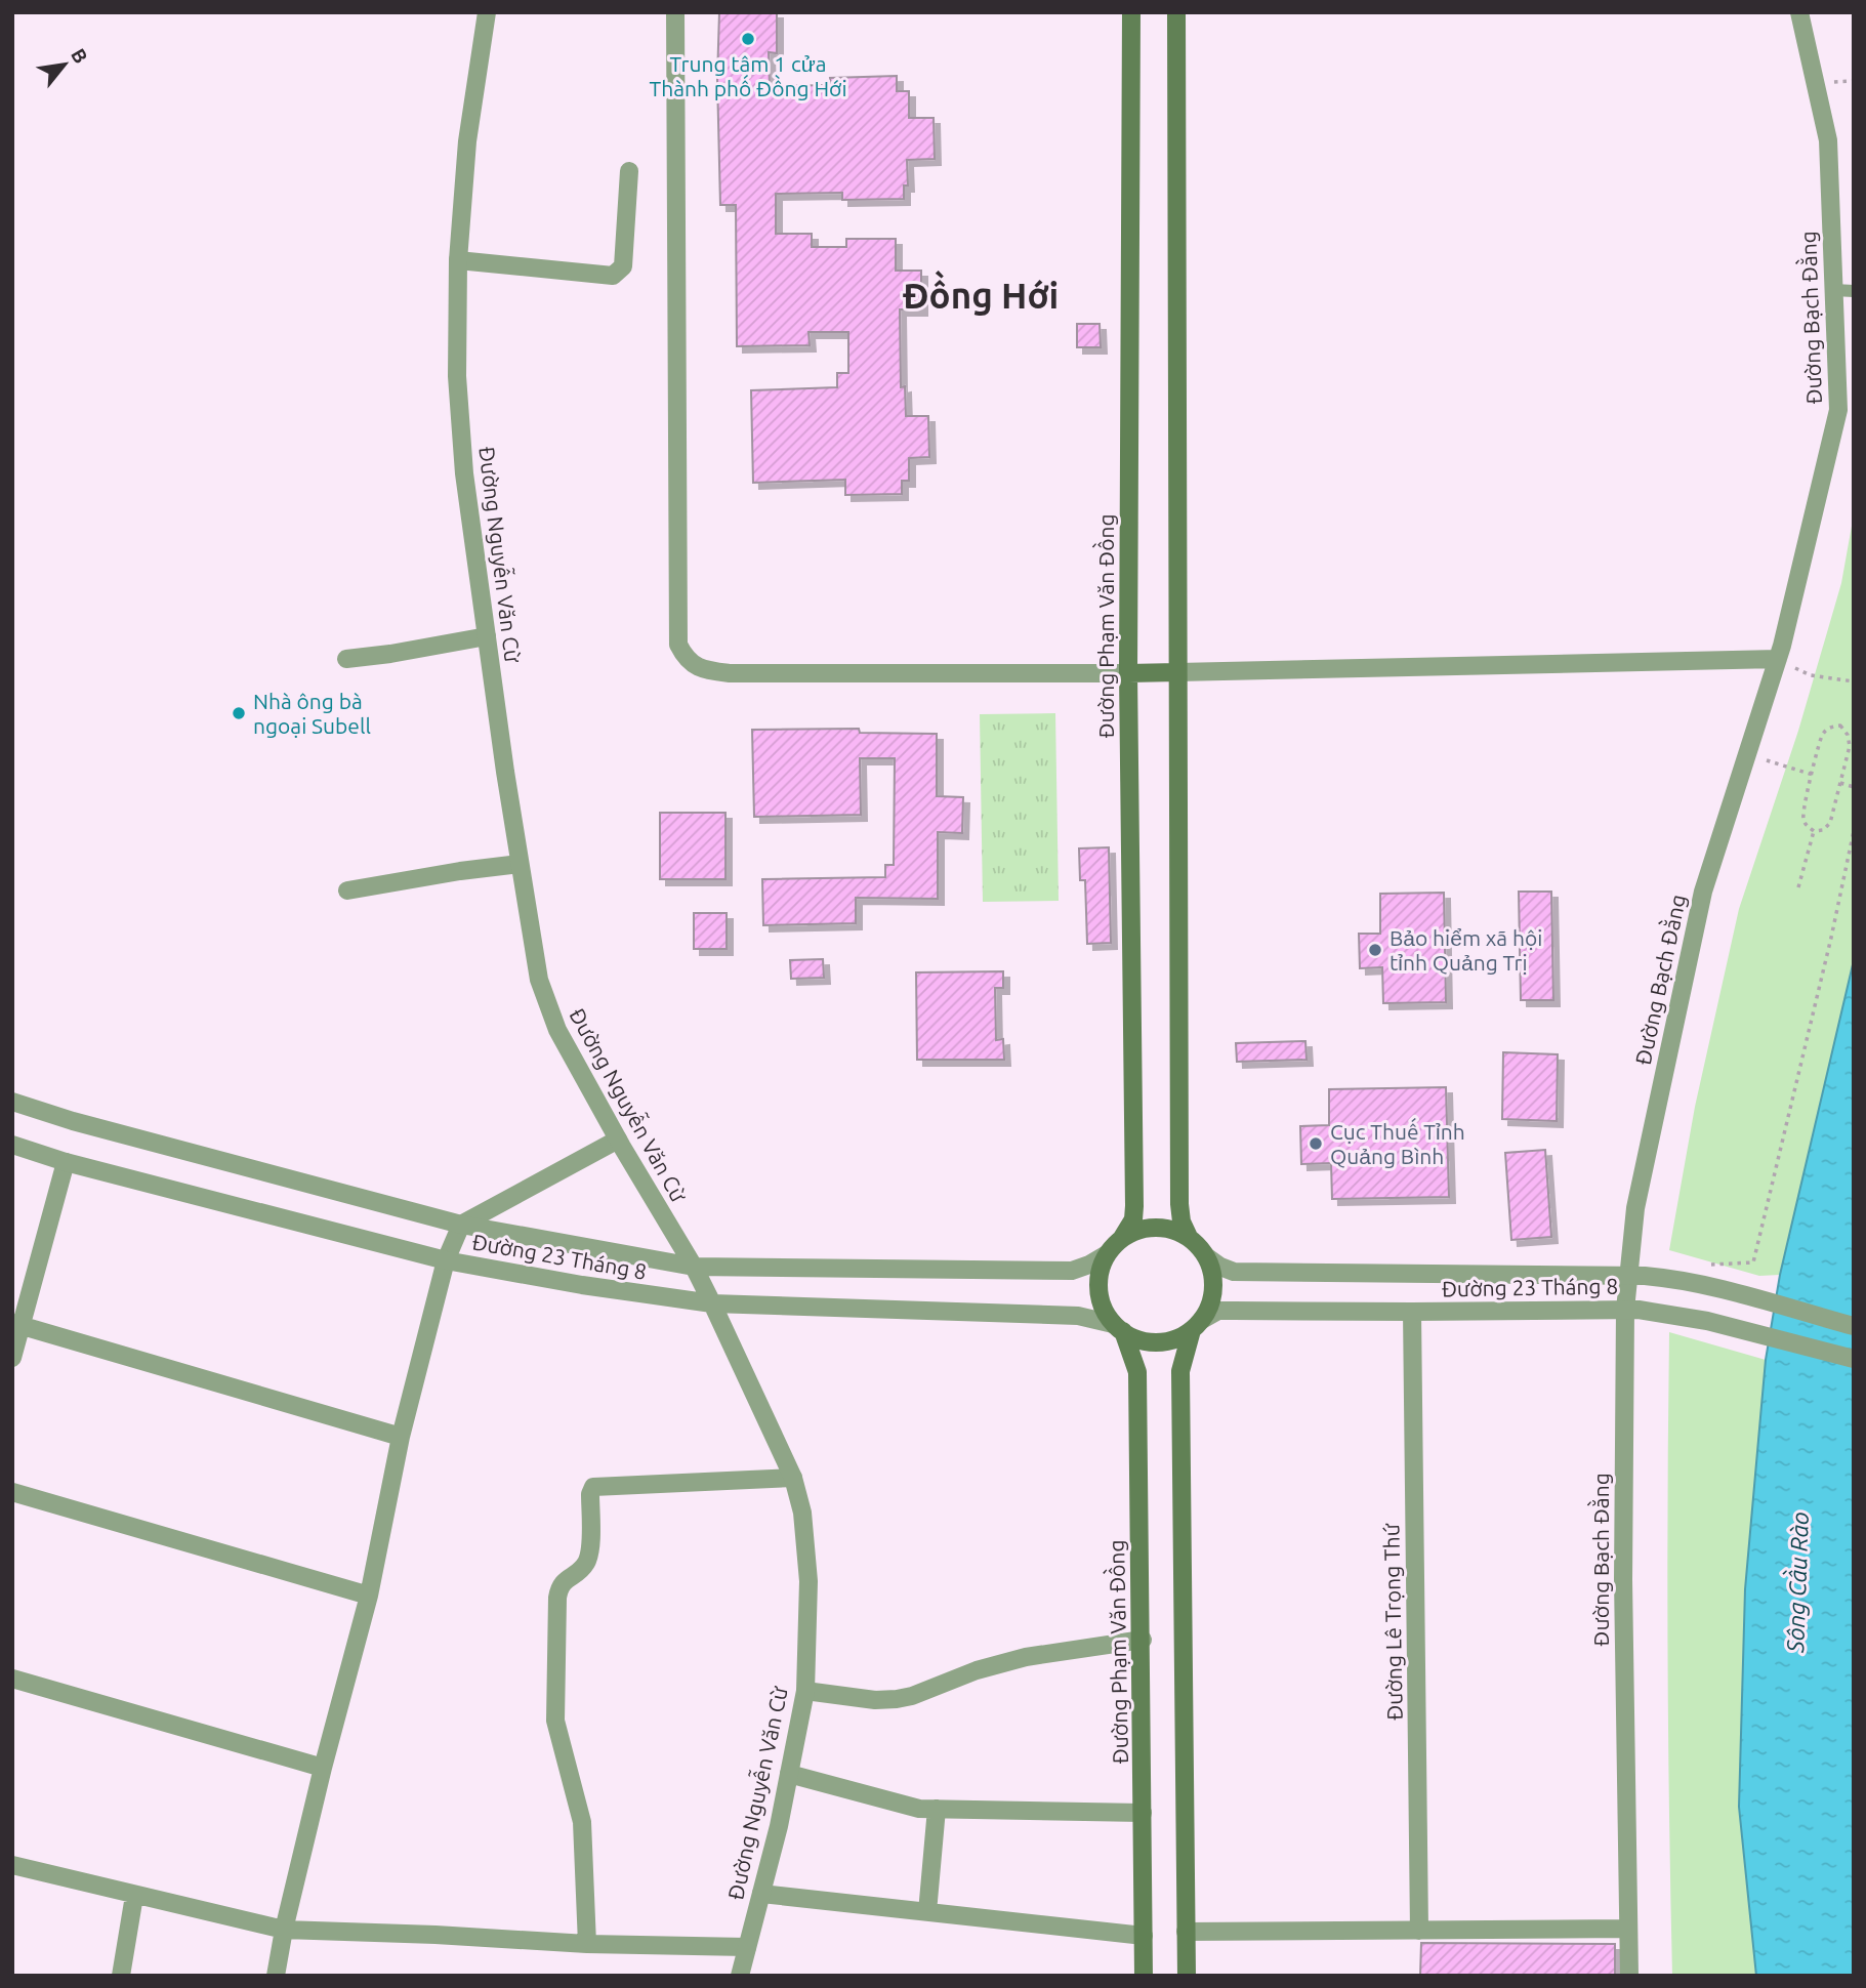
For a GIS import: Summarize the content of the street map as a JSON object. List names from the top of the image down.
{
  "streets": {
    "main road": ["Đường Phạm Văn Đồng"],
    "street": [
      "Đường Bạch Đằng",
      "Đường Nguyễn Văn Cừ",
      "Đường 23 Tháng 8",
      "Đường Lê Trọng Thứ"
    ]
  },
  "crossings": [
    ["Đường Bạch Đằng", "Đường 23 Tháng 8"],
    ["Đường Nguyễn Văn Cừ", "Đường 23 Tháng 8"],
    ["Đường Phạm Văn Đồng", "Đường 23 Tháng 8"],
    ["Đường 23 Tháng 8", "Đường Lê Trọng Thứ"]
  ],
  "districts": ["Đồng Hới"],
  "water": ["Sông Cầu Rào"],
  "places": [
    "Trung tâm 1 cửa Thành phố Đồng Hới",
    "Nhà ông bà ngoại Subell",
    "Bảo hiểm xã hội tỉnh Quảng Trị",
    "Cục Thuế Tỉnh Quảng Bình"
  ],
  "north": "top right"
}
